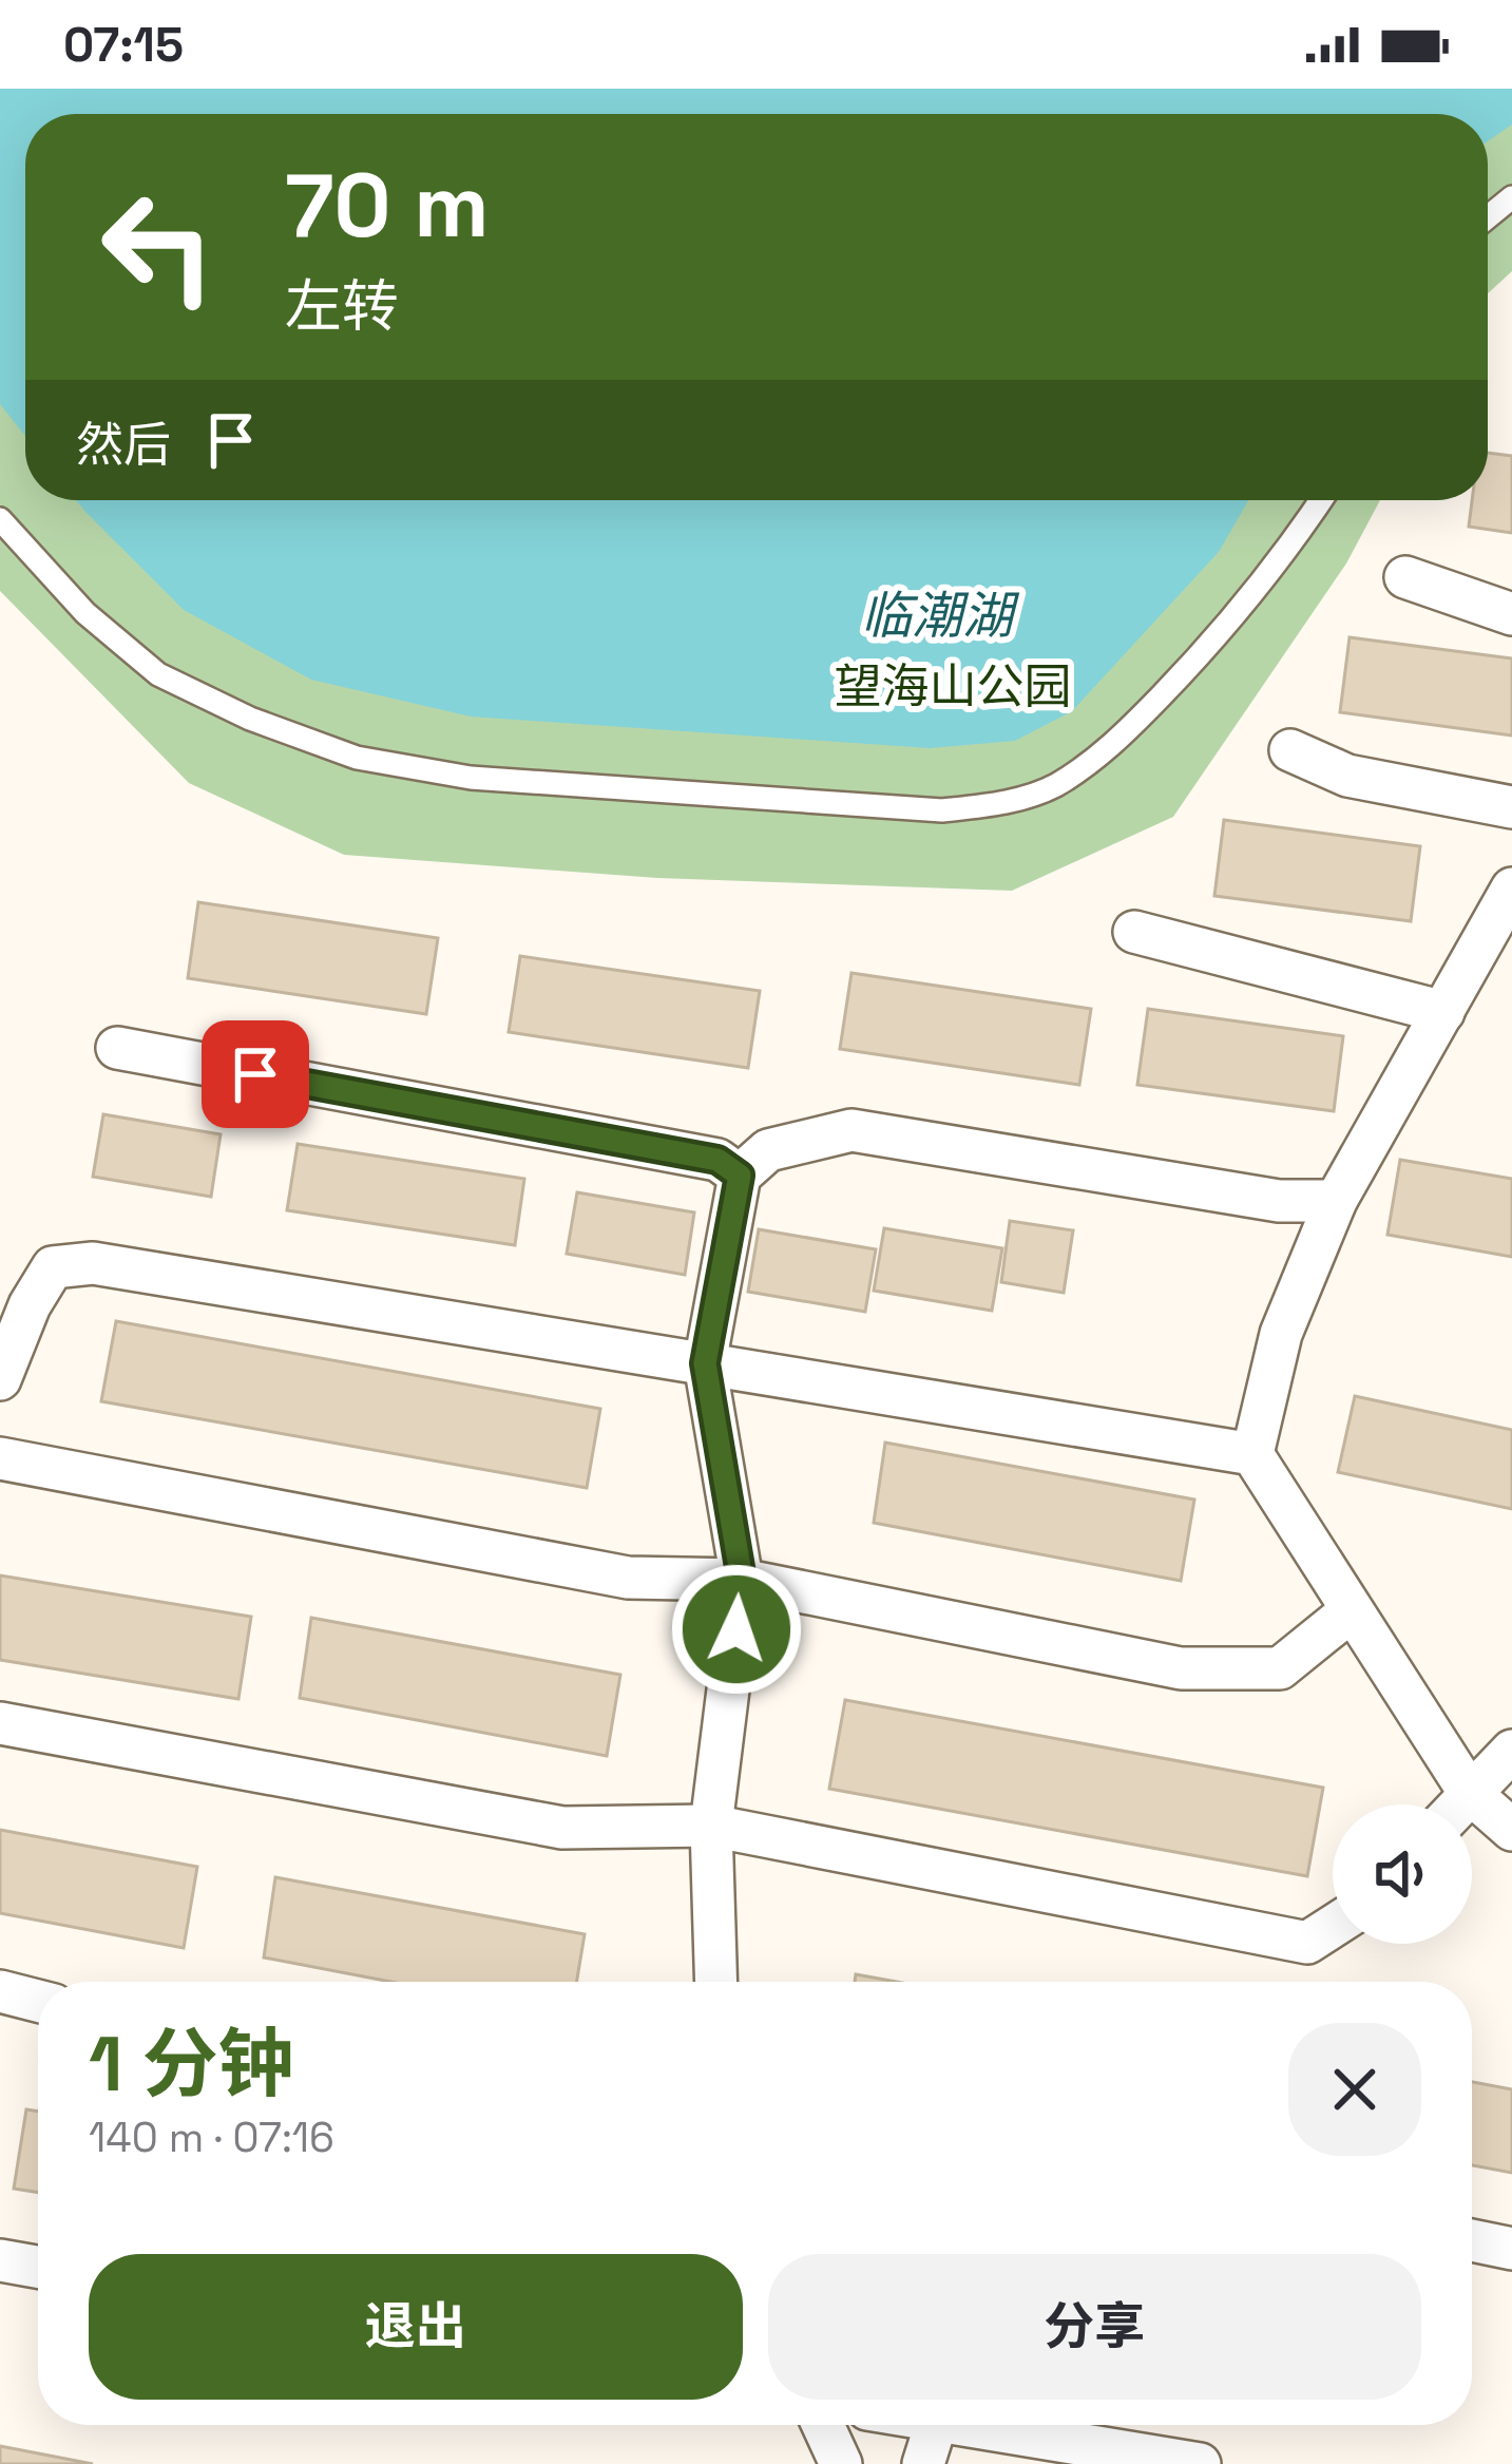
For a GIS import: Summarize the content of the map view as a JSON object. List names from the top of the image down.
{
  "water": ["临潮湖"],
  "parks": ["望海山公园"],
  "page": {
    "status": "07:15",
    "turn": ["70 m", "左转"],
    "then": "然后",
    "heading": ["1 分钟", "140 m · 07:16"],
    "buttons": ["退出", "分享"]
  }
}
